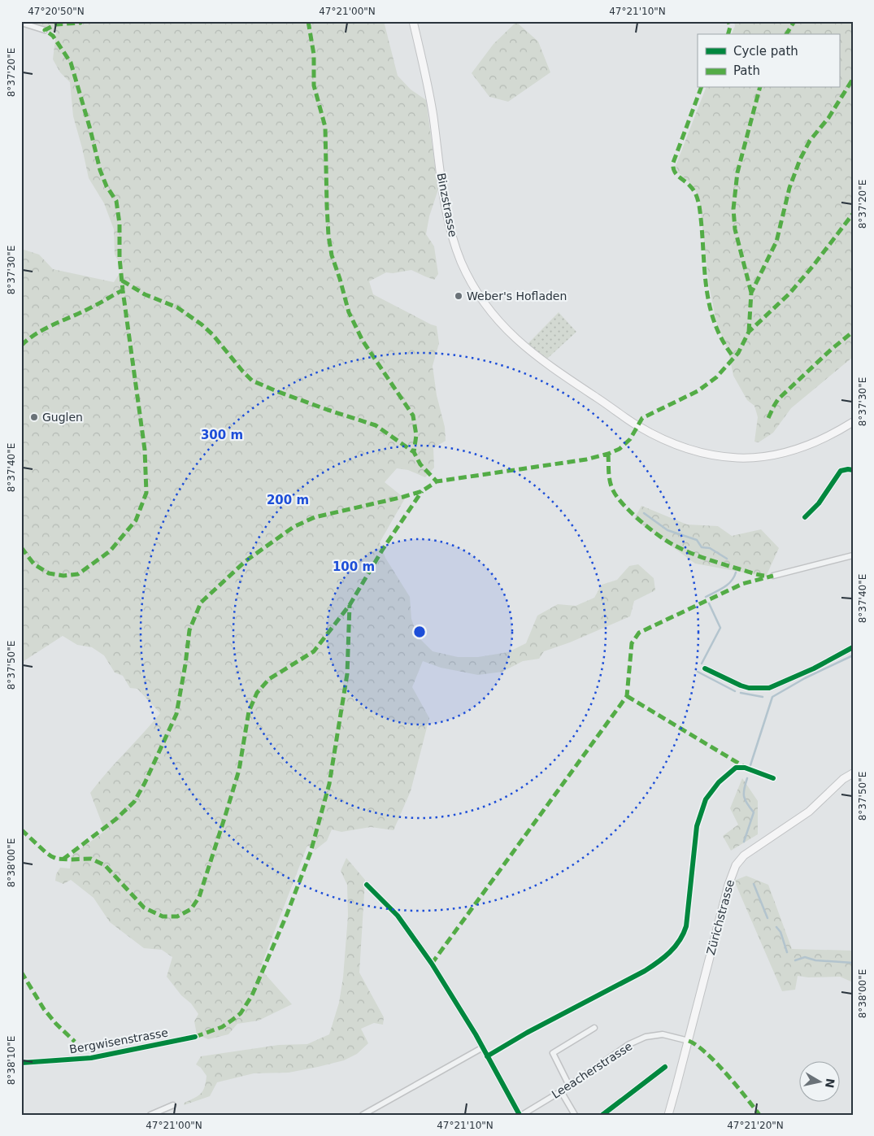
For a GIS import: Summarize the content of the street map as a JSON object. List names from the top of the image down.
{
  "streets": {
    "main road": ["Binzstrasse", "Zürichstrasse"],
    "street": ["Bergwisenstrasse", "Leeacherstrasse"]
  },
  "crossings": [
    ["Zürichstrasse", "Leeacherstrasse"]
  ],
  "places": ["Weber's Hofladen", "Guglen"],
  "legend": ["Cycle path", "Path"],
  "north": "right",
  "coordinates": [
    "47°20'50\"N",
    "47°21'00\"N",
    "47°21'10\"N",
    "8°37'20\"E",
    "8°37'30\"E",
    "8°37'40\"E",
    "8°37'50\"E",
    "8°38'00\"E",
    "8°38'10\"E",
    "47°21'20\"N"
  ],
  "rings": ["300 m", "200 m", "100 m"]
}
